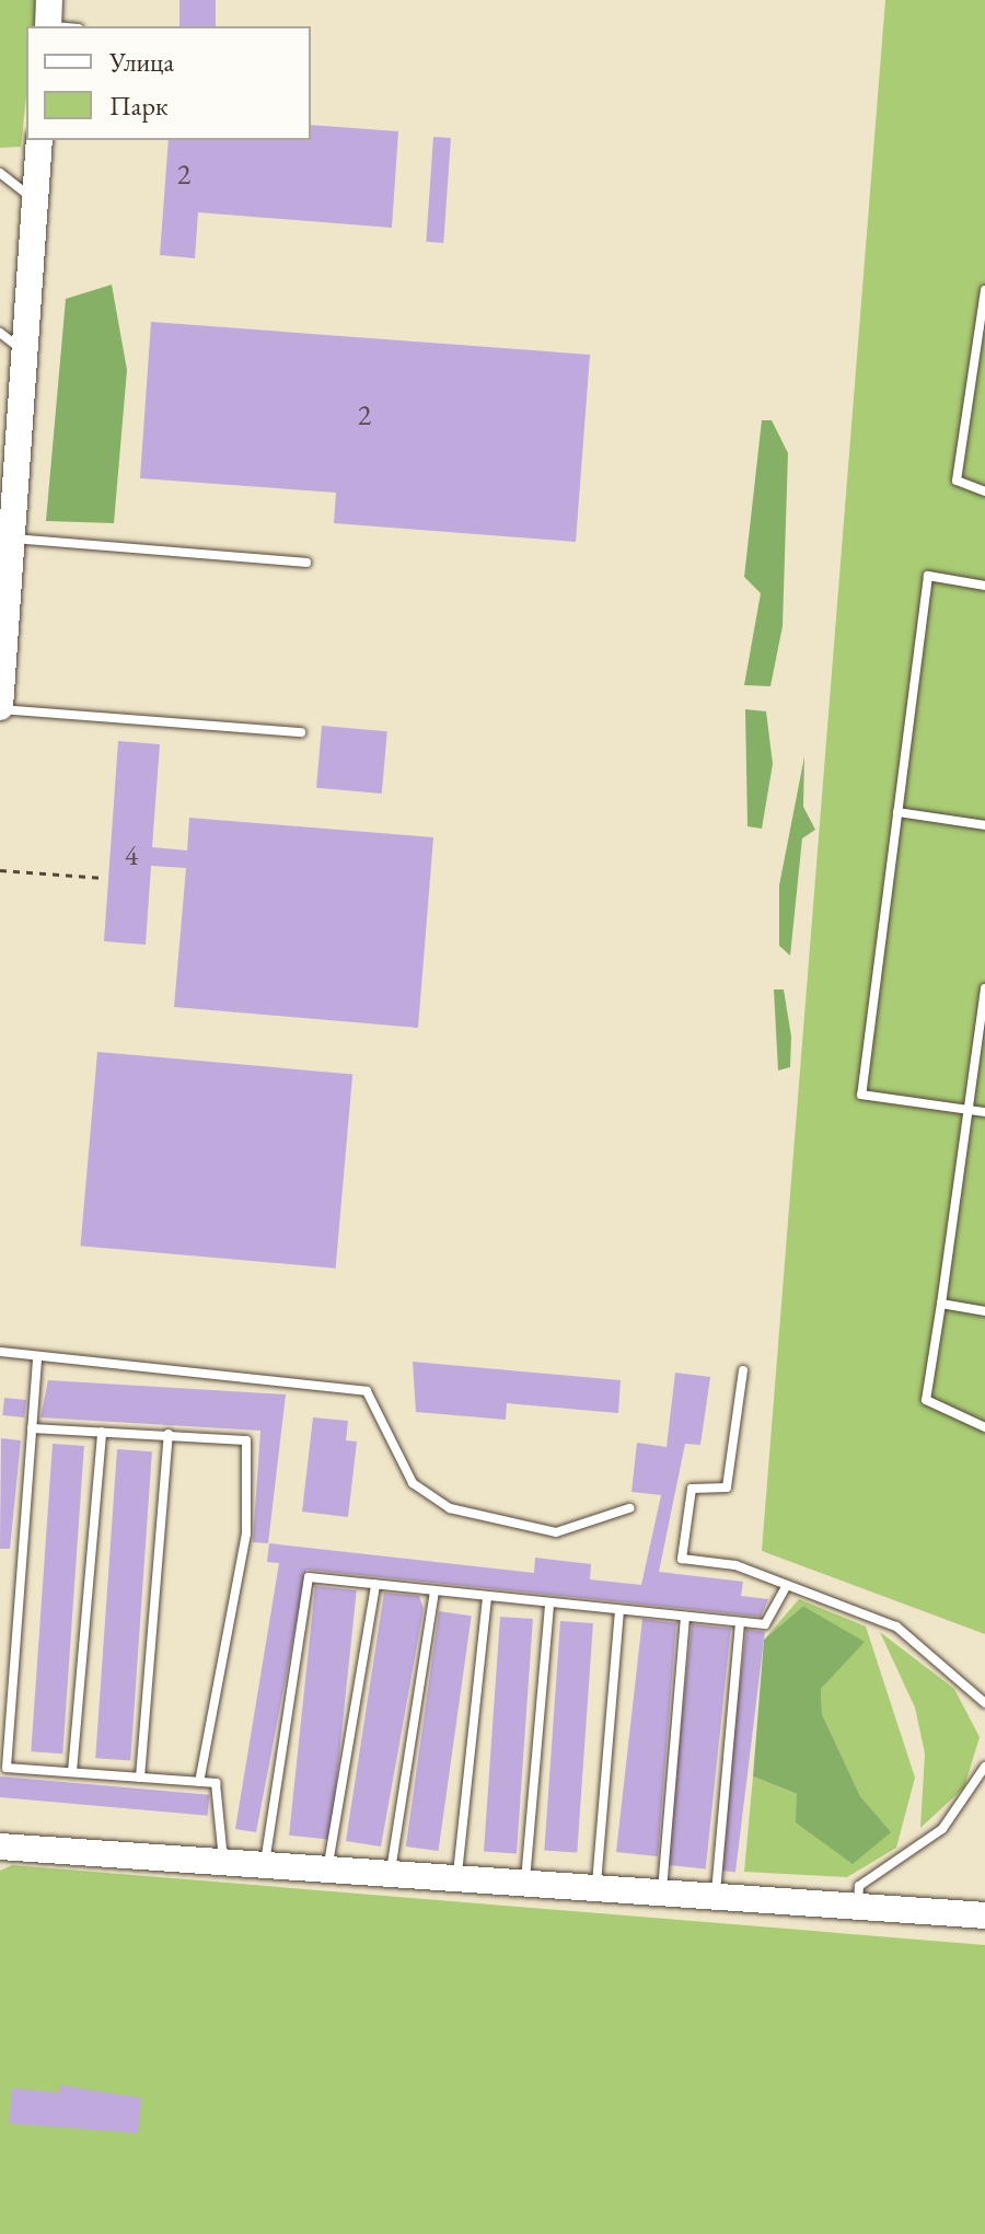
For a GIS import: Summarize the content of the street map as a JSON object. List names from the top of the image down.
{
  "house_numbers": ["2", "2", "4"],
  "legend": ["Улица", "Парк"]
}
